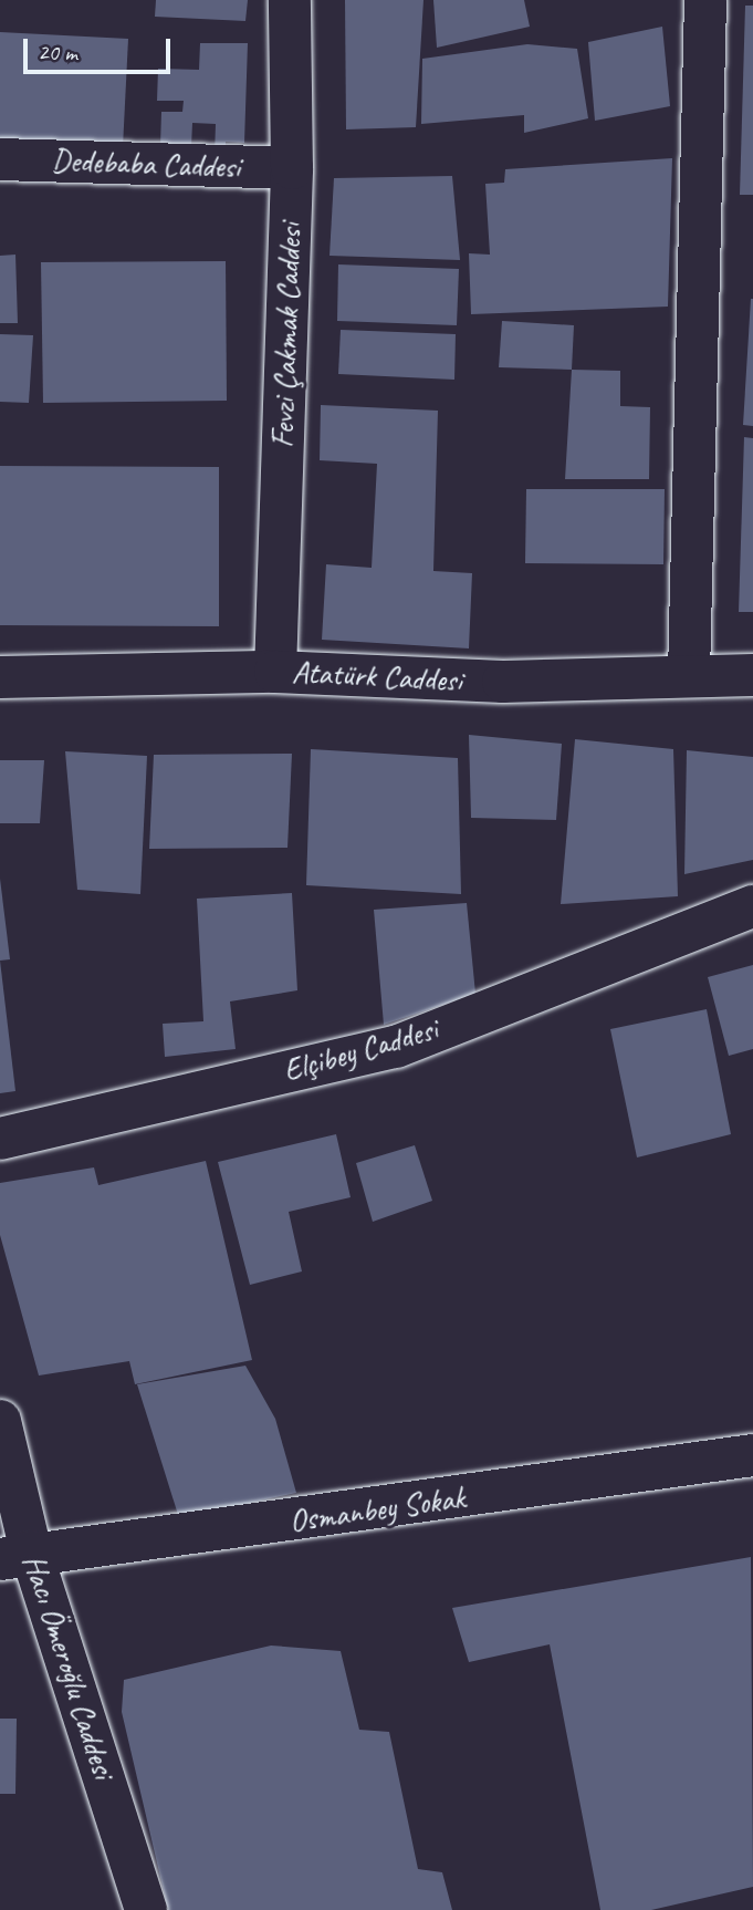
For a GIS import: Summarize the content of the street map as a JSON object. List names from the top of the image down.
{
  "streets": {
    "street": [
      "Dedebaba Caddesi",
      "Fevzi Çakmak Caddesi",
      "Atatürk Caddesi",
      "Elçibey Caddesi",
      "Osmanbey Sokak",
      "Hacı Ömeroğlu Caddesi"
    ]
  },
  "crossings": [
    ["Dedebaba Caddesi", "Fevzi Çakmak Caddesi"],
    ["Fevzi Çakmak Caddesi", "Atatürk Caddesi"],
    ["Osmanbey Sokak", "Hacı Ömeroğlu Caddesi"]
  ],
  "scale_bar": "20 m"
}
